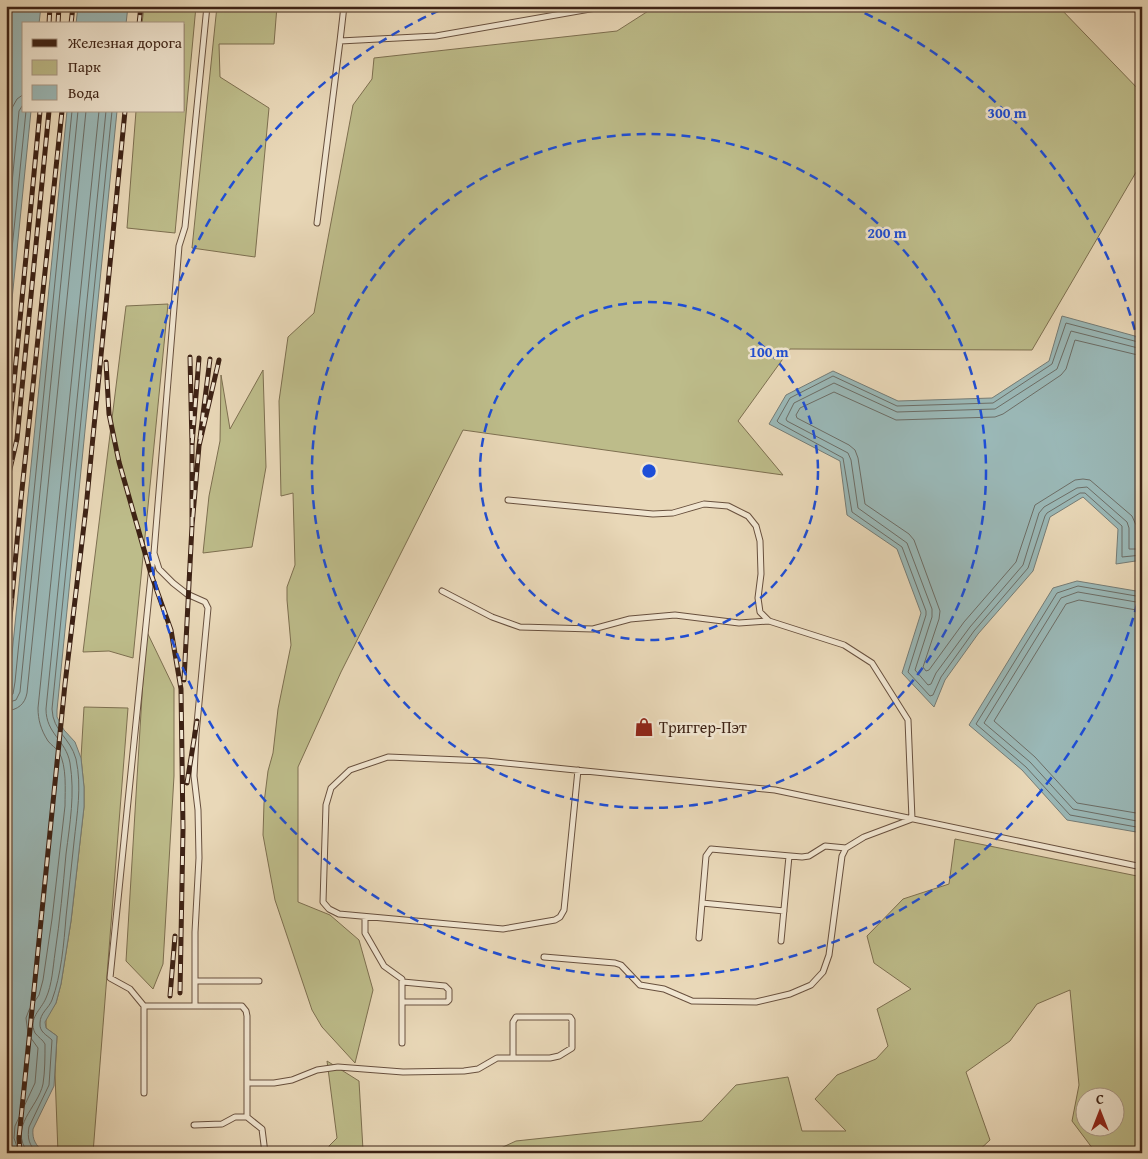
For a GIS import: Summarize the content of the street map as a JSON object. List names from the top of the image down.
{
  "places": {
    "shop": ["Триггер-Пэт"]
  },
  "legend": ["Железная дорога", "Парк", "Вода"],
  "north": "top",
  "rings": ["300 m", "200 m", "100 m"]
}
